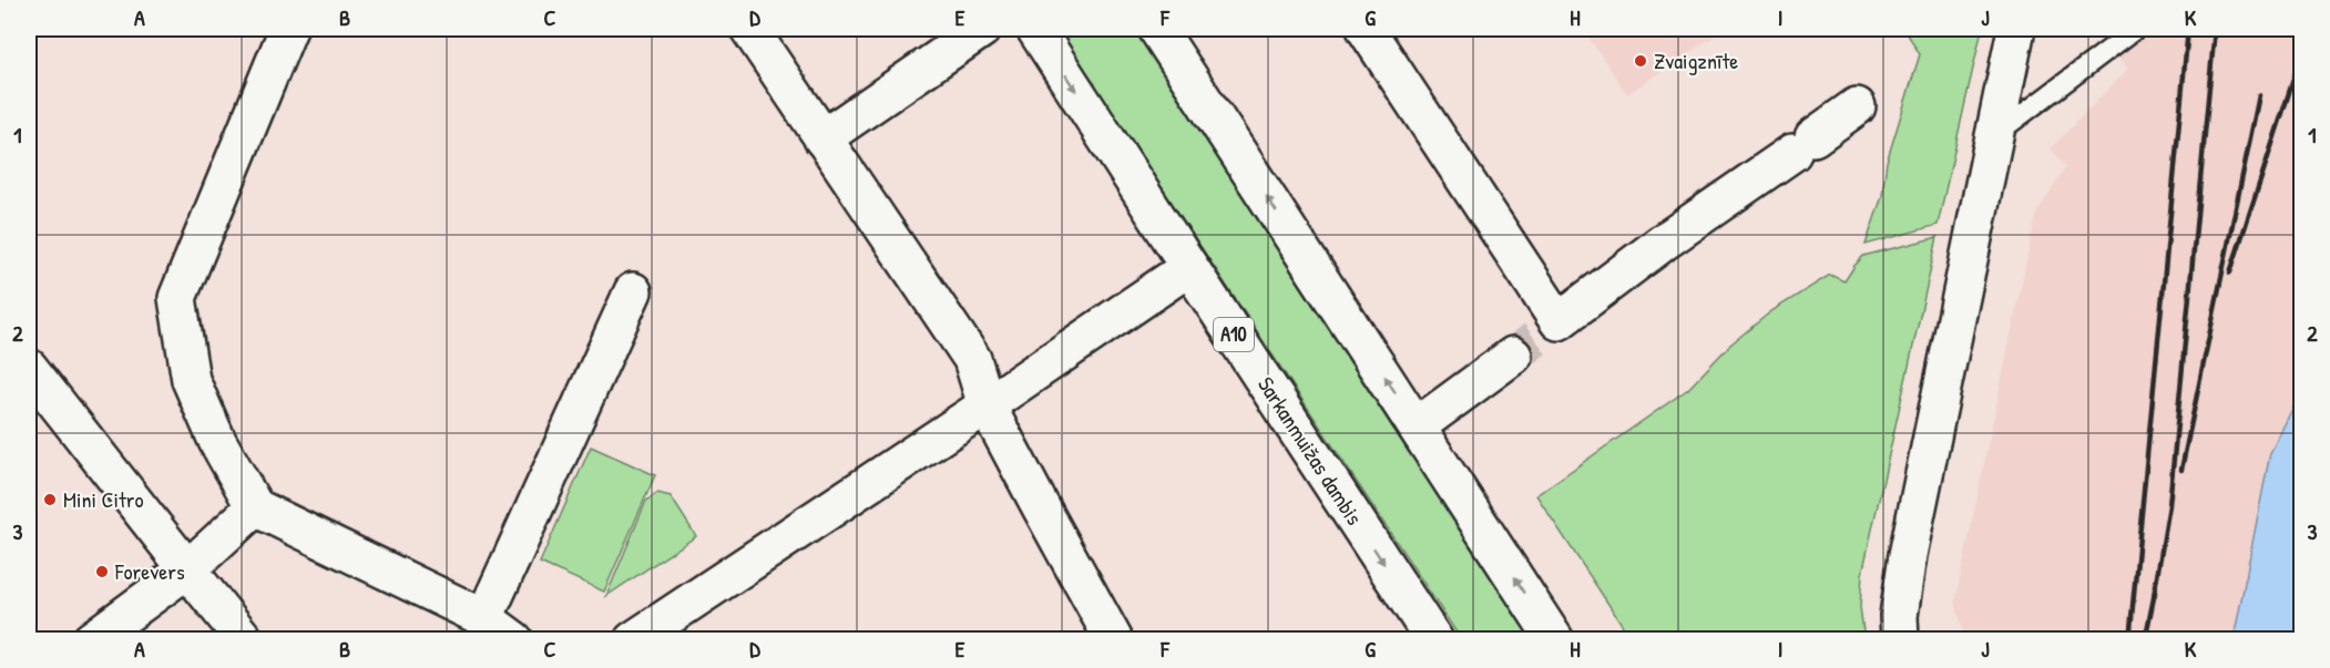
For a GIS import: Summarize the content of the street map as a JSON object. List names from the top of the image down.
{
  "streets": {
    "street": ["A10", "Sarkanmuižas dambis"]
  },
  "places": ["Zvaigznīte", "Mini Citro", "Forevers"],
  "grid": {
    "columns": [
      "A",
      "B",
      "C",
      "D",
      "E",
      "F",
      "G",
      "H",
      "I",
      "J",
      "K"
    ],
    "rows": ["1", "2", "3"]
  }
}
